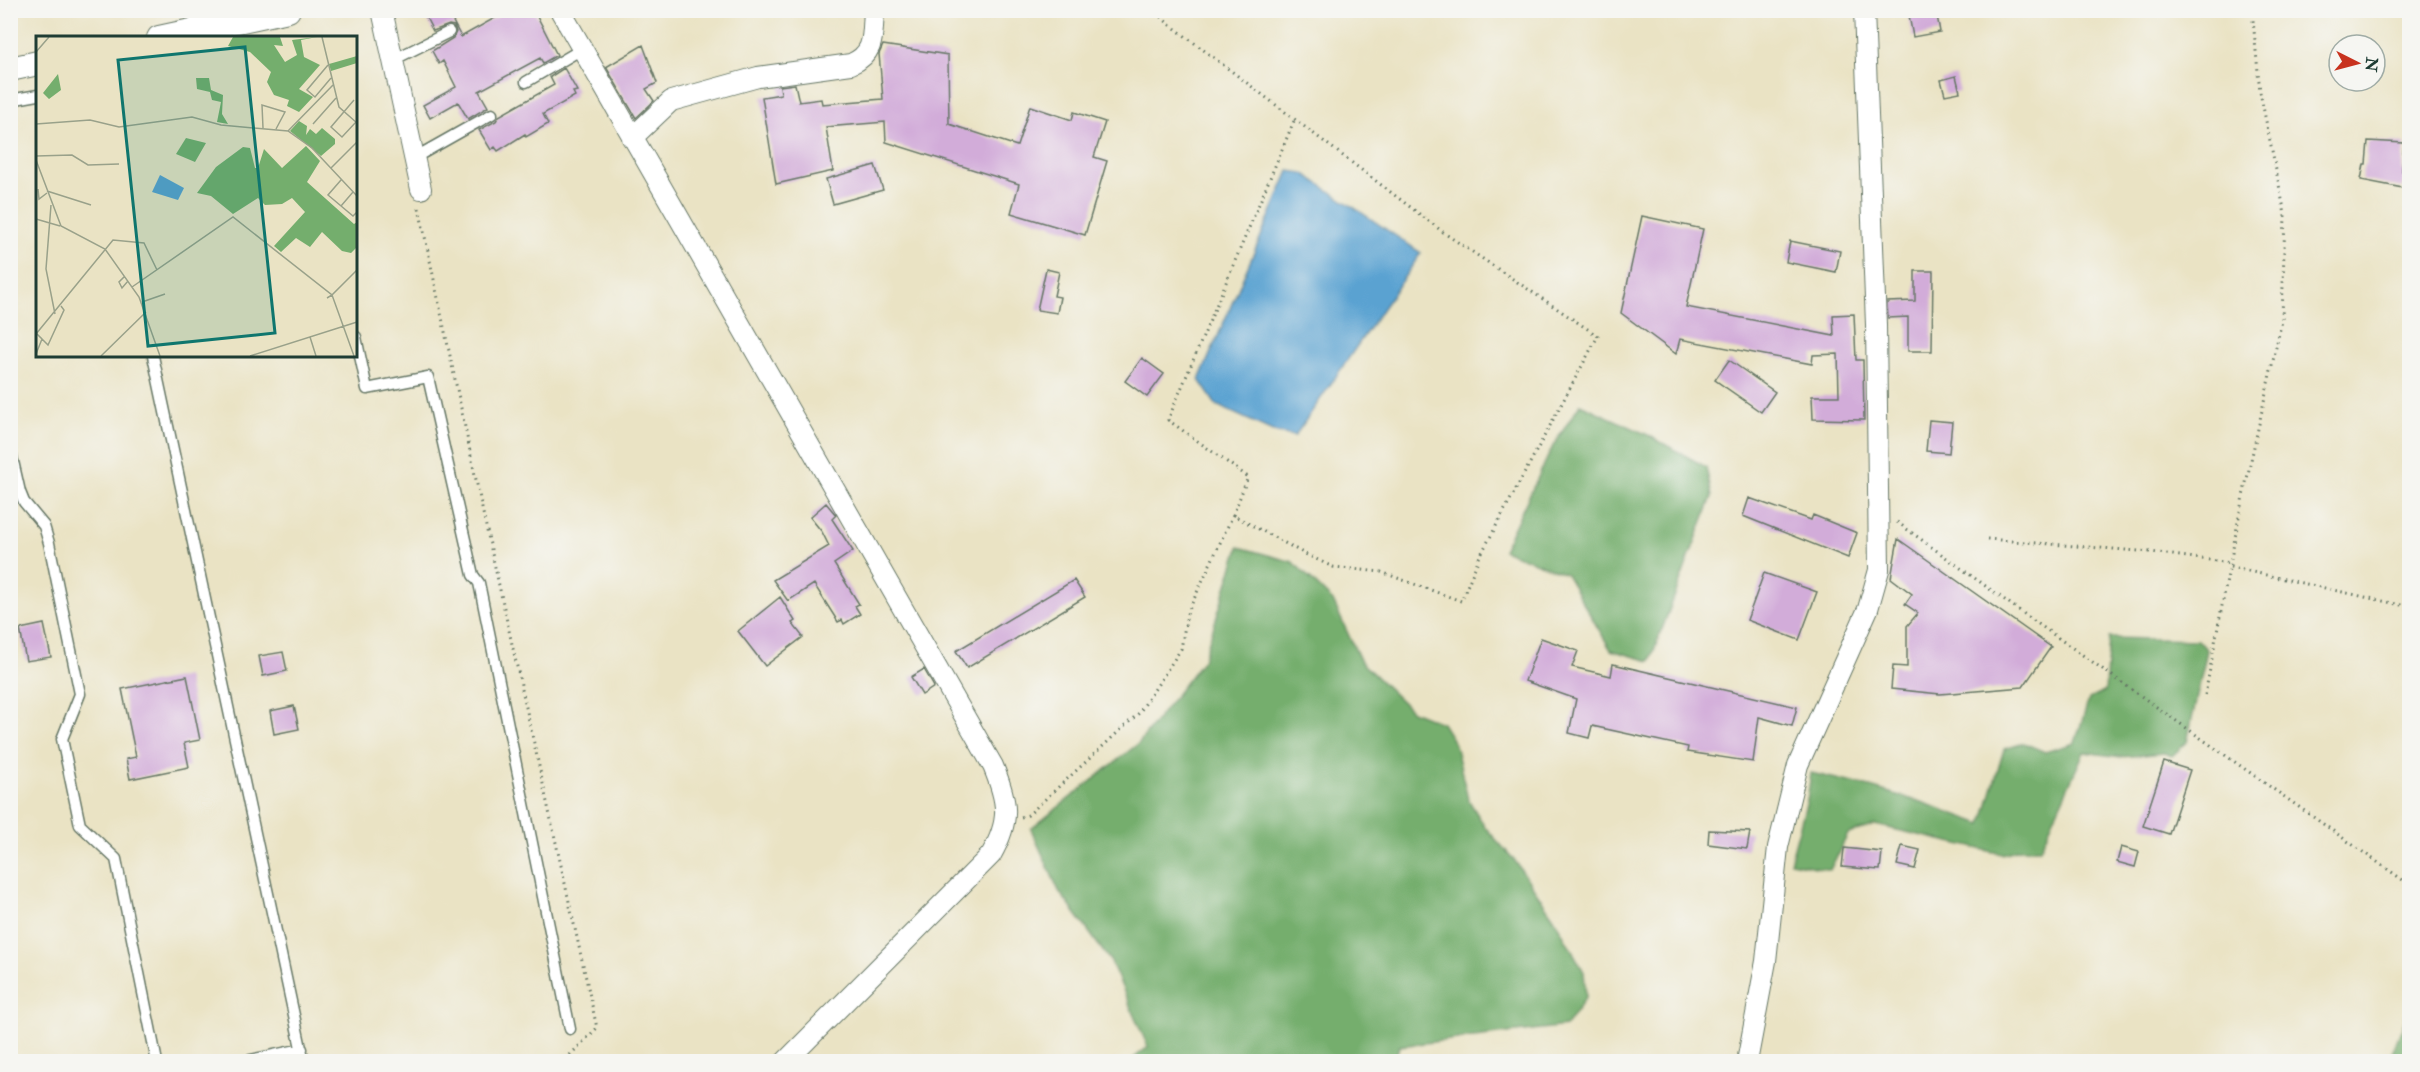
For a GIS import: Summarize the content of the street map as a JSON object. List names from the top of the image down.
{
  "north": "right"
}
